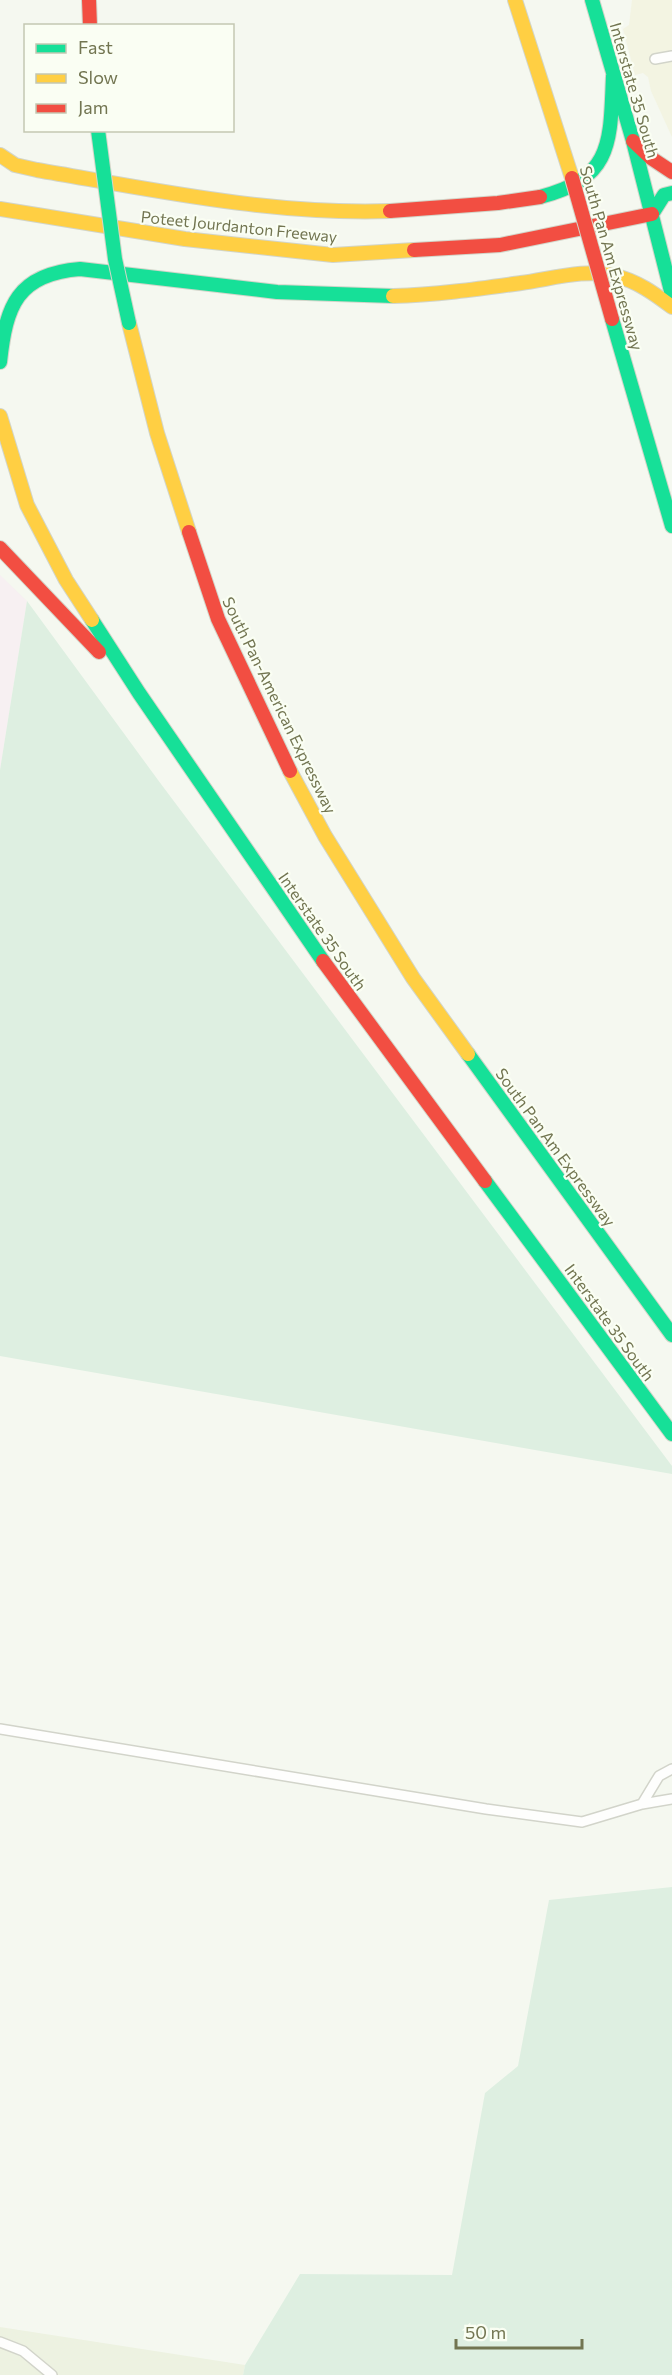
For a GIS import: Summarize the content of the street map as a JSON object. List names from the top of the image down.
{
  "streets": {
    "main road": [
      "Interstate 35 South",
      "Poteet Jourdanton Freeway",
      "South Pan Am Expressway",
      "South Pan-American Expressway"
    ]
  },
  "crossings": [
    ["Interstate 35 South", "Poteet Jourdanton Freeway"],
    ["South Pan Am Expressway", "South Pan-American Expressway"]
  ],
  "legend": ["Fast", "Slow", "Jam"],
  "scale_bar": "50 m"
}
